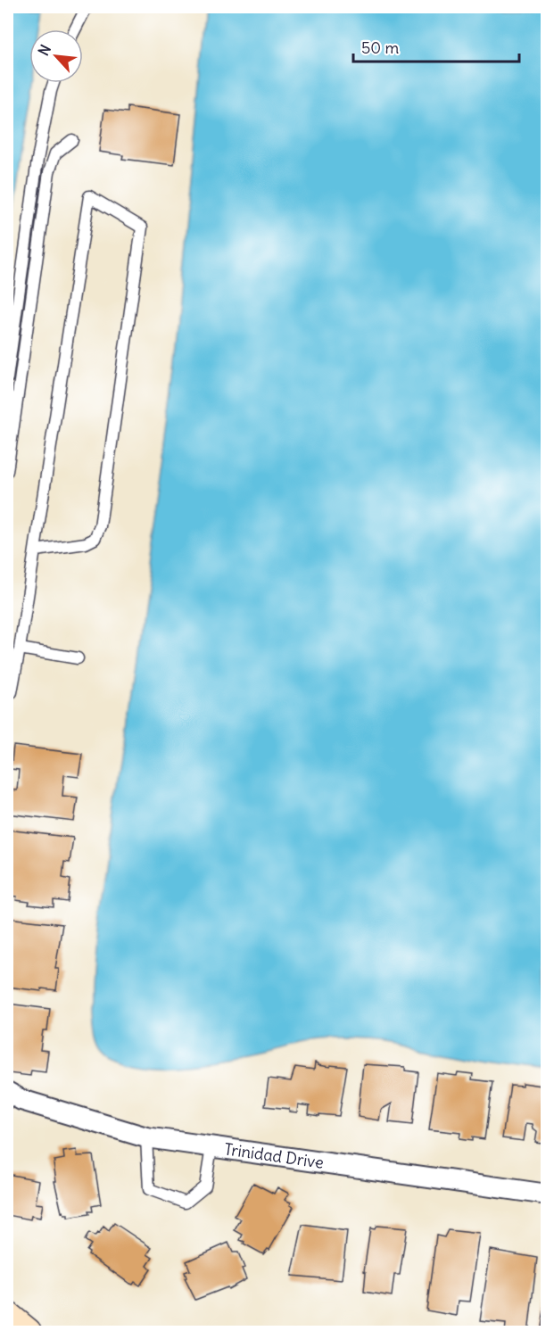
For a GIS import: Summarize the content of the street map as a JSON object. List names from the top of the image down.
{
  "streets": {
    "street": ["Trinidad Drive"]
  },
  "scale_bar": "50 m",
  "north": "top left"
}
